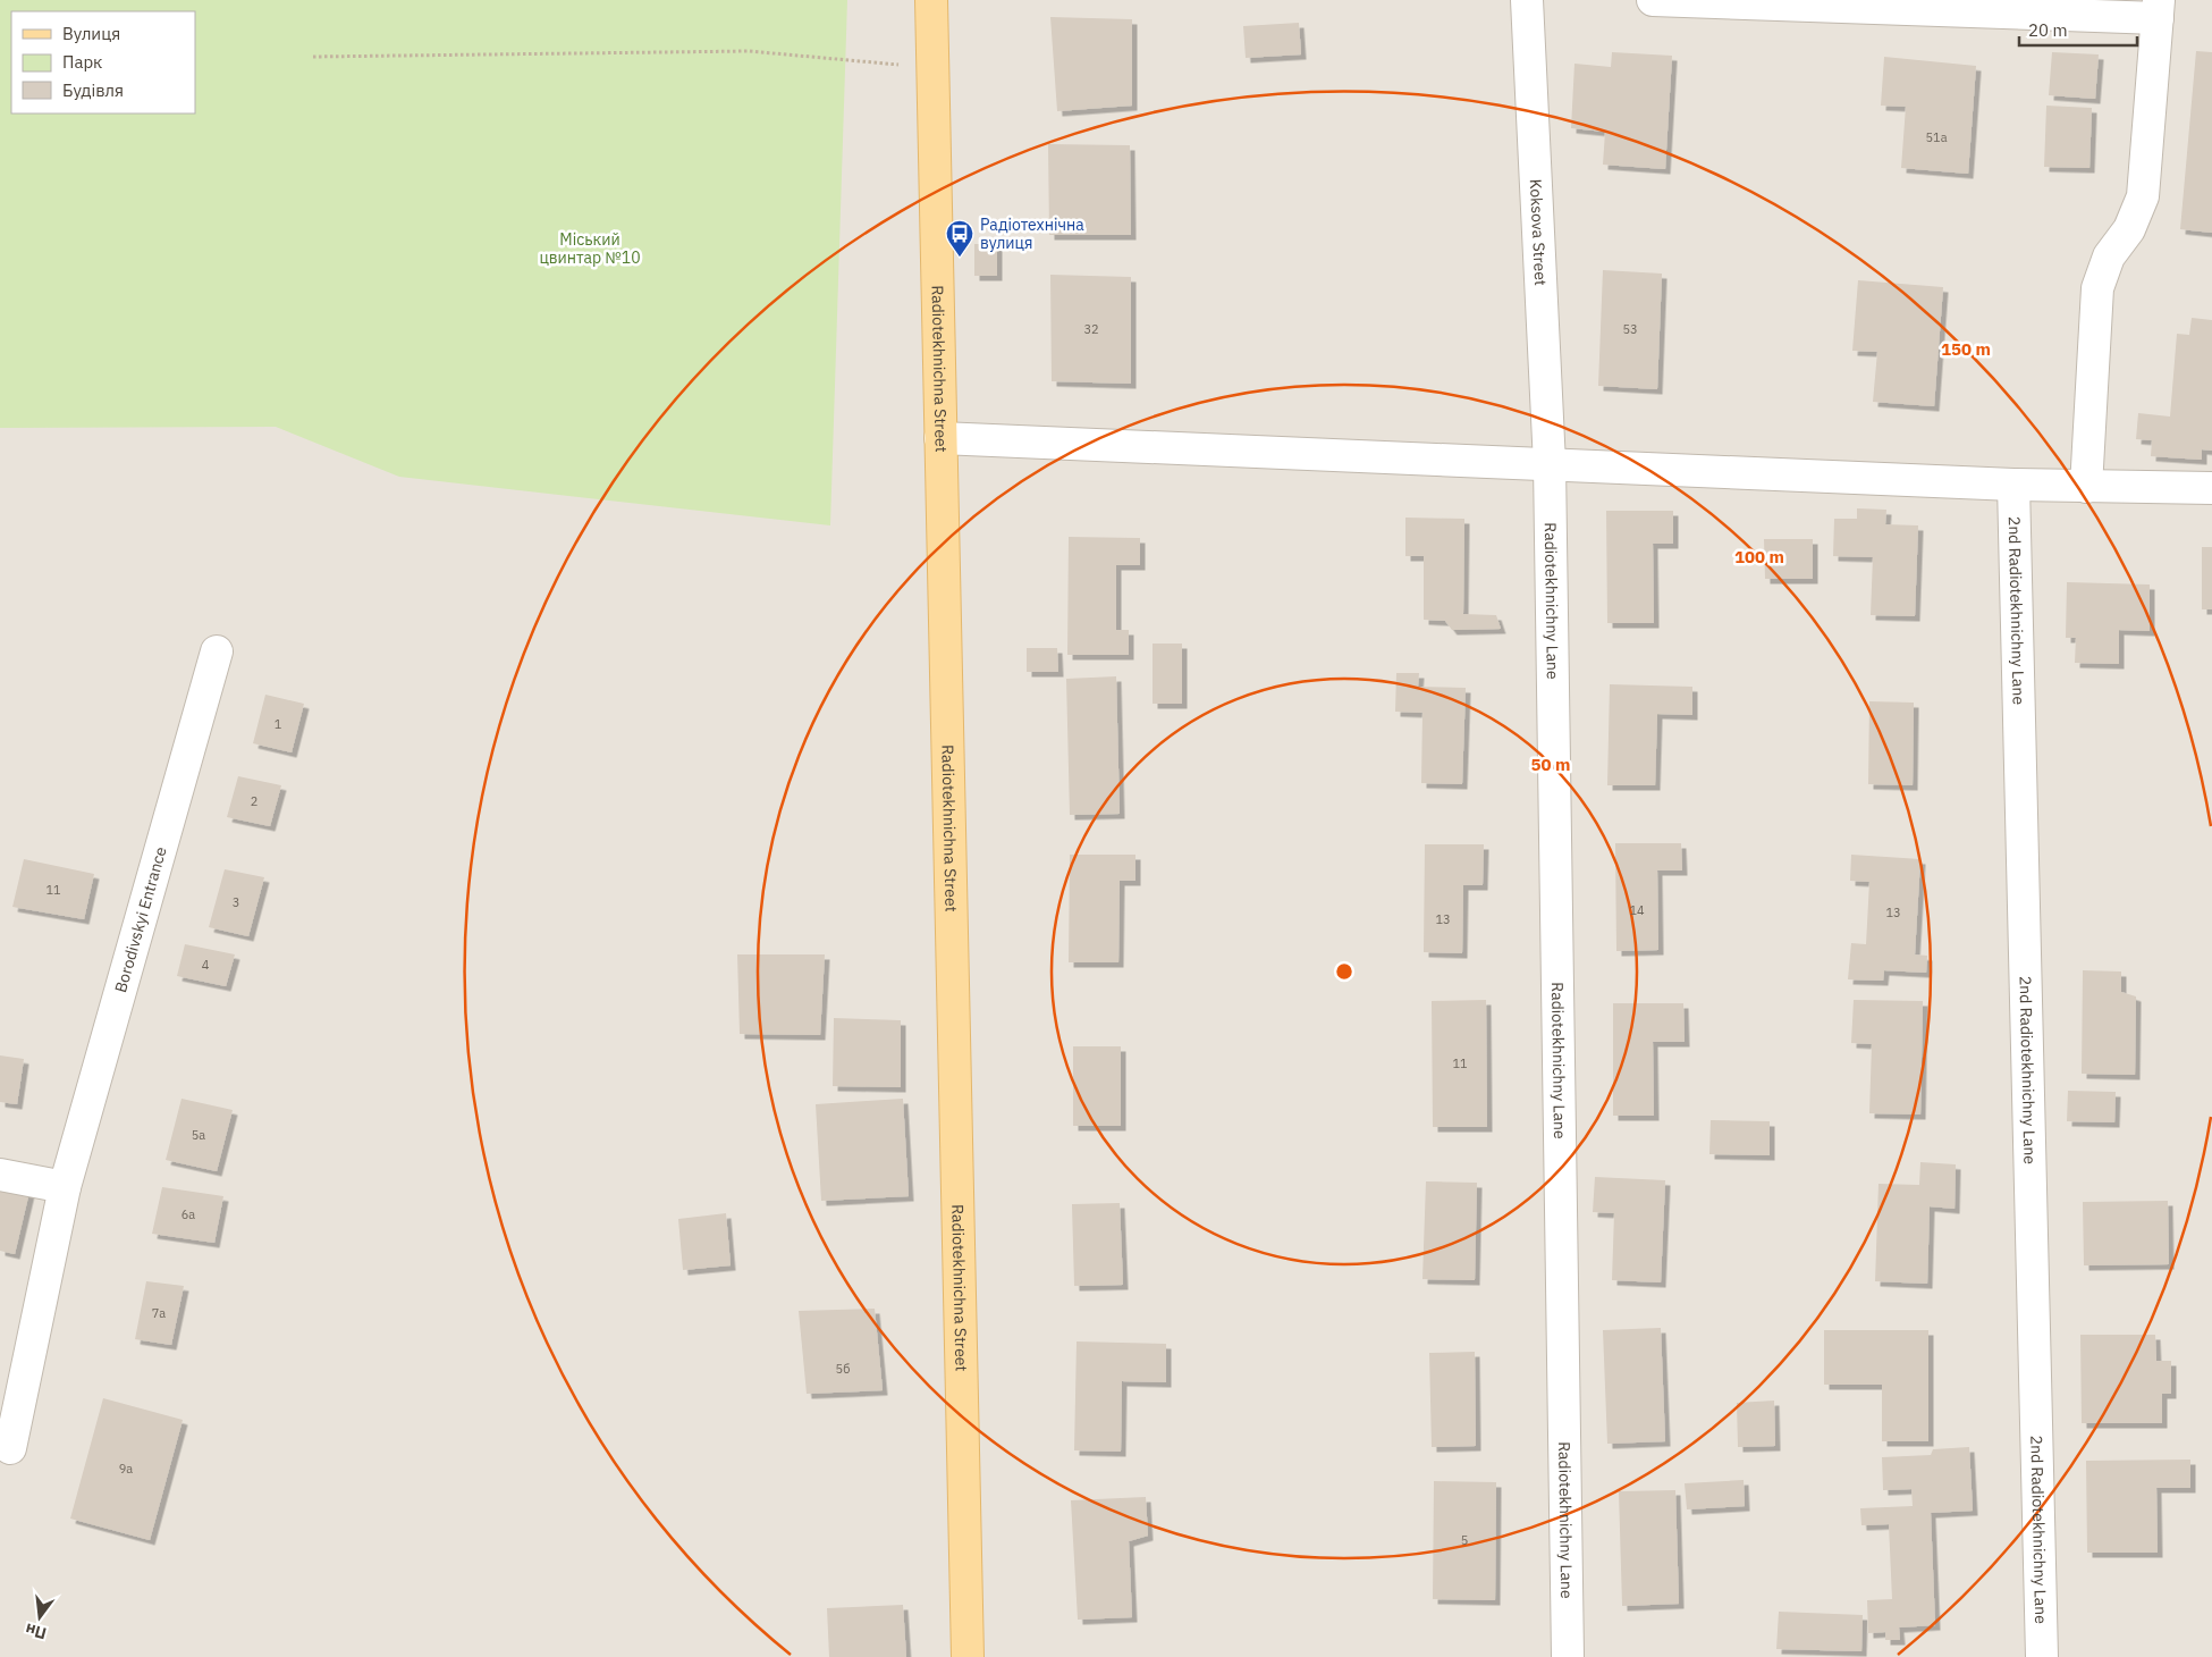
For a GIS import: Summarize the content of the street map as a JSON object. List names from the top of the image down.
{
  "streets": {
    "main road": ["Radiotekhnichna Street"],
    "street": [
      "Koksova Street",
      "Radiotekhnichny Lane",
      "2nd Radiotekhnichny Lane",
      "Borodivskyi Entrance"
    ]
  },
  "crossings": [
    ["Koksova Street", "Radiotekhnichny Lane"]
  ],
  "parks": ["Міський цвинтар №10"],
  "places": {
    "bus stop": ["Радіотехнічна вулиця"]
  },
  "house_numbers": [
    "51а",
    "32",
    "53",
    "1",
    "2",
    "11",
    "3",
    "14",
    "13",
    "13",
    "4",
    "11",
    "5а",
    "6а",
    "7а",
    "5б",
    "9а",
    "5"
  ],
  "legend": ["Вулиця", "Парк", "Будівля"],
  "scale_bar": "20 m",
  "north": "bottom",
  "rings": ["150 m", "100 m", "50 m"]
}
